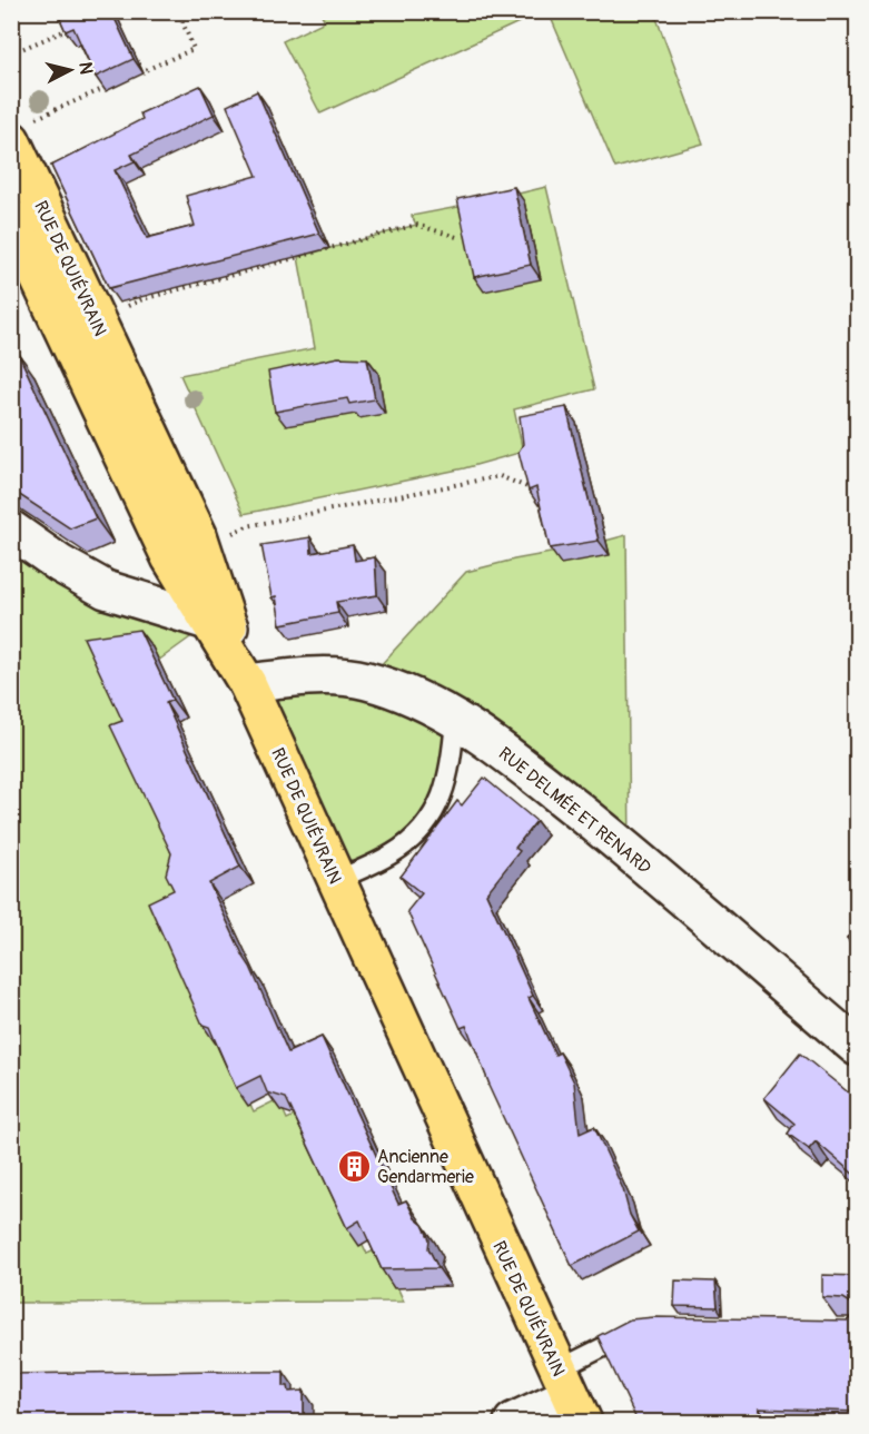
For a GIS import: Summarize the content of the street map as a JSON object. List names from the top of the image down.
{
  "streets": {
    "main road": ["RUE DE QUIÉVRAIN"],
    "street": ["RUE DELMÉE ET RENARD"]
  },
  "crossings": [
    ["RUE DE QUIÉVRAIN", "RUE DELMÉE ET RENARD"]
  ],
  "places": {
    "building": ["Ancienne Gendarmerie"]
  },
  "north": "right"
}
